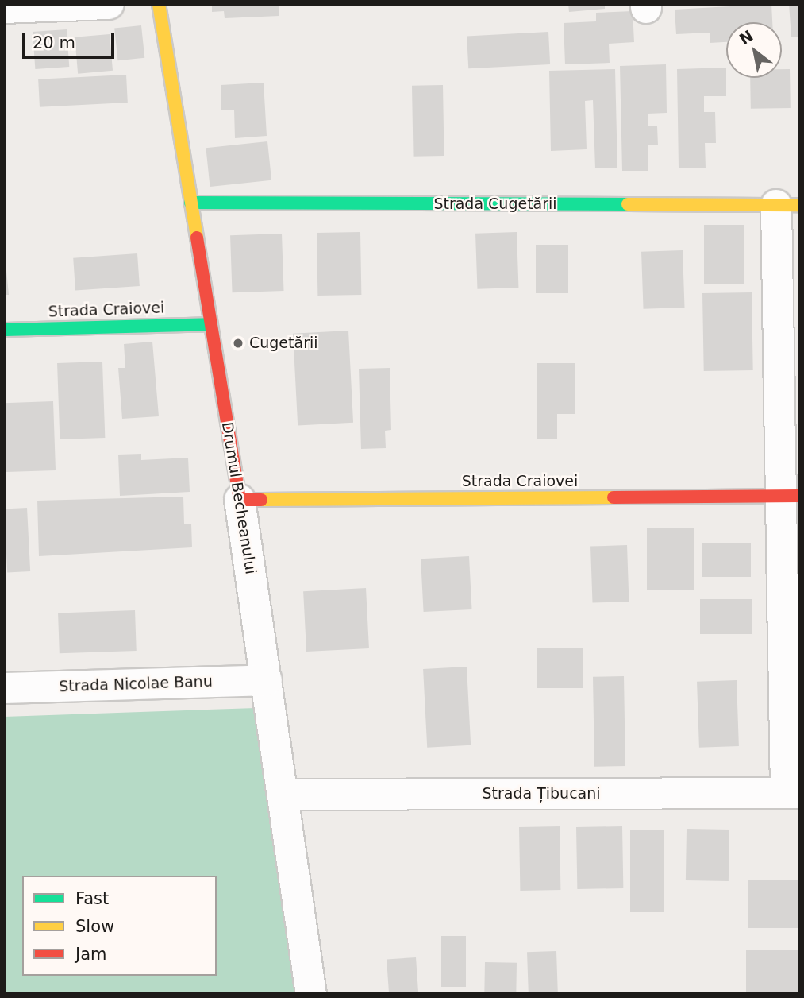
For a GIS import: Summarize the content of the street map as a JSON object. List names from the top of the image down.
{
  "streets": {
    "street": [
      "Strada Cugetării",
      "Strada Craiovei",
      "Drumul Becheanului",
      "Strada Nicolae Banu",
      "Strada Țibucani"
    ]
  },
  "crossings": [
    ["Strada Cugetării", "Drumul Becheanului"],
    ["Strada Craiovei", "Drumul Becheanului"],
    ["Drumul Becheanului", "Strada Nicolae Banu"],
    ["Drumul Becheanului", "Strada Țibucani"]
  ],
  "places": ["Cugetării"],
  "legend": ["Fast", "Slow", "Jam"],
  "scale_bar": "20 m",
  "north": "top left"
}
